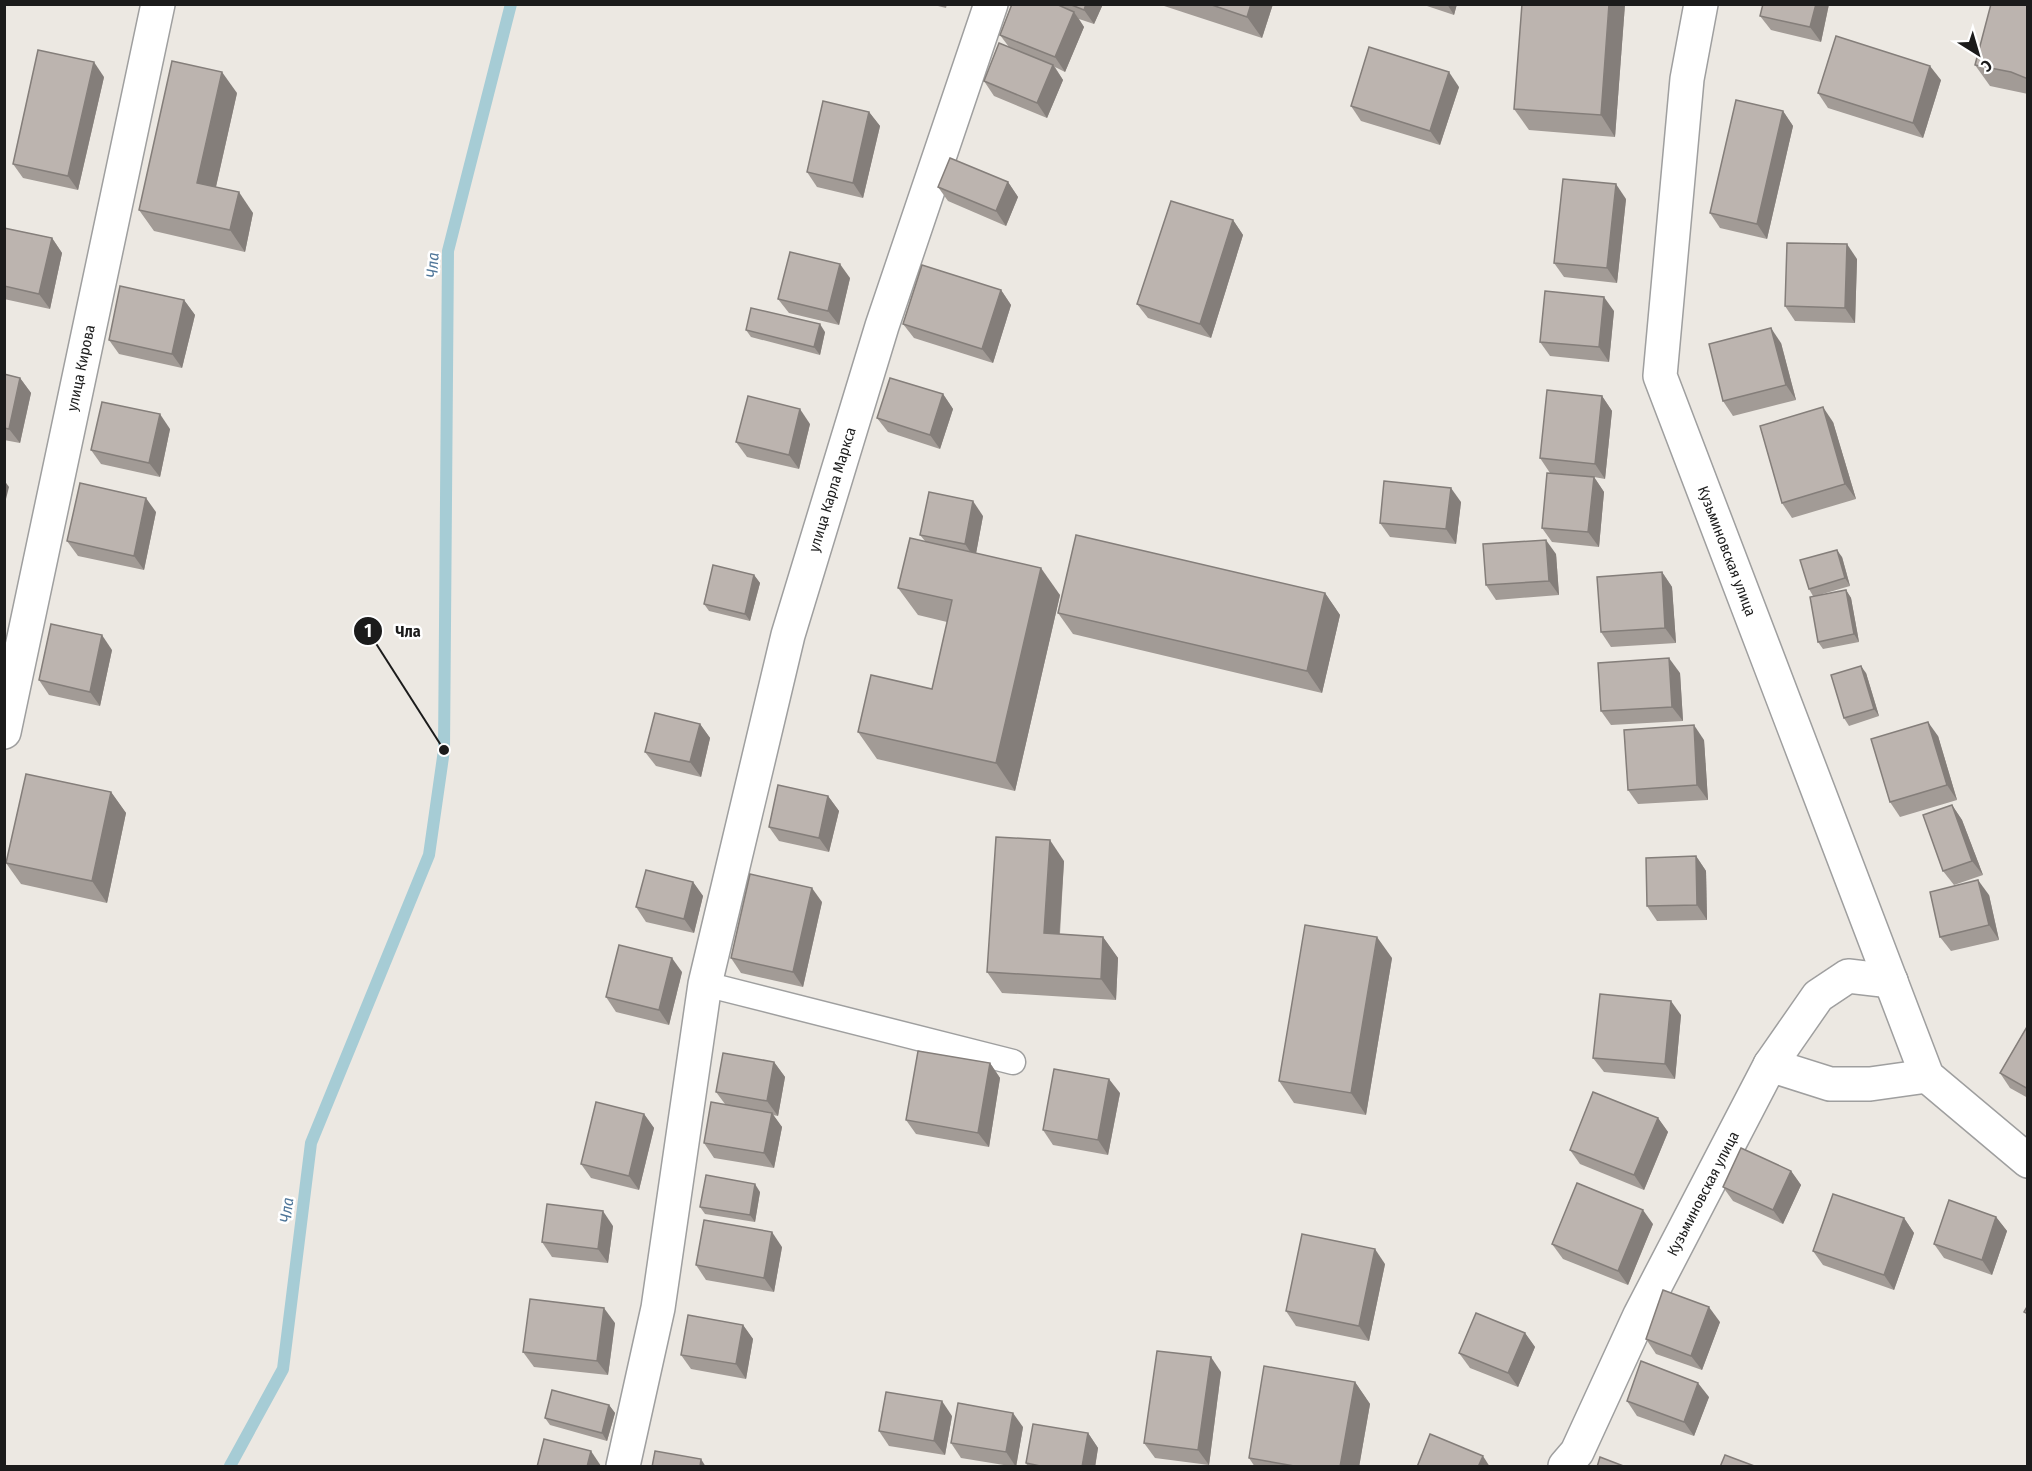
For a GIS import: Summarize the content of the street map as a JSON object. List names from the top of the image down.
{
  "streets": {
    "street": ["улица Кирова", "улица Карла Маркса", "Кузьминовская улица"]
  },
  "water": ["Чла"],
  "places": ["Чла"],
  "north": "bottom right"
}
